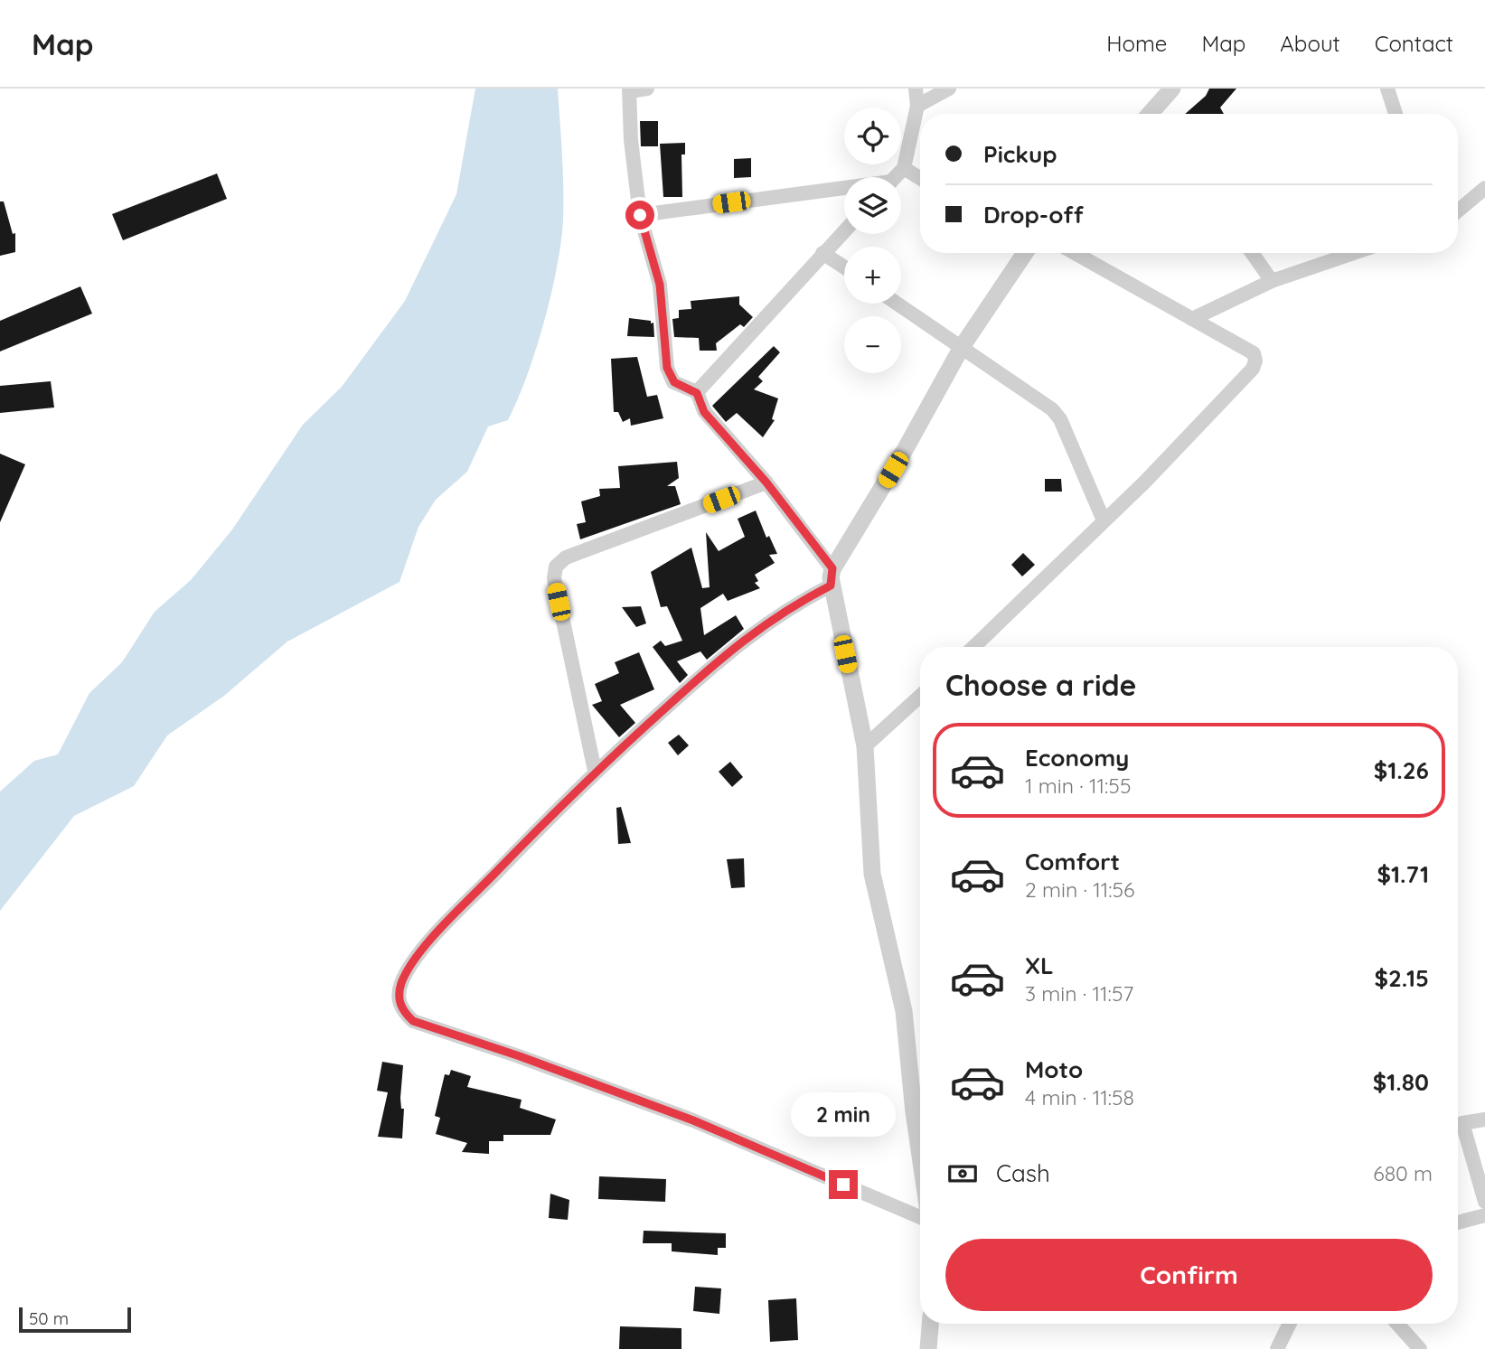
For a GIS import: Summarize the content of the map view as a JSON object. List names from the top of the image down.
{
  "scale_bar": "50 m",
  "page": {
    "header": "Map",
    "nav": [
      "Home",
      "Map",
      "About",
      "Contact"
    ],
    "map_buttons": ["+", "−"],
    "banner": ["Pickup", "Drop-off"],
    "heading": "Choose a ride",
    "list": [
      {
        "name": "Economy",
        "note": "1 min · 11:55",
        "value": "$1.26"
      },
      {
        "name": "Comfort",
        "note": "2 min · 11:56",
        "value": "$1.71"
      },
      {
        "name": "XL",
        "note": "3 min · 11:57",
        "value": "$2.15"
      },
      {
        "name": "Moto",
        "note": "4 min · 11:58",
        "value": "$1.80"
      }
    ],
    "bubble": "2 min",
    "pay": ["Cash", "680 m"],
    "buttons": "Confirm",
    "scale": "50 m"
  }
}
